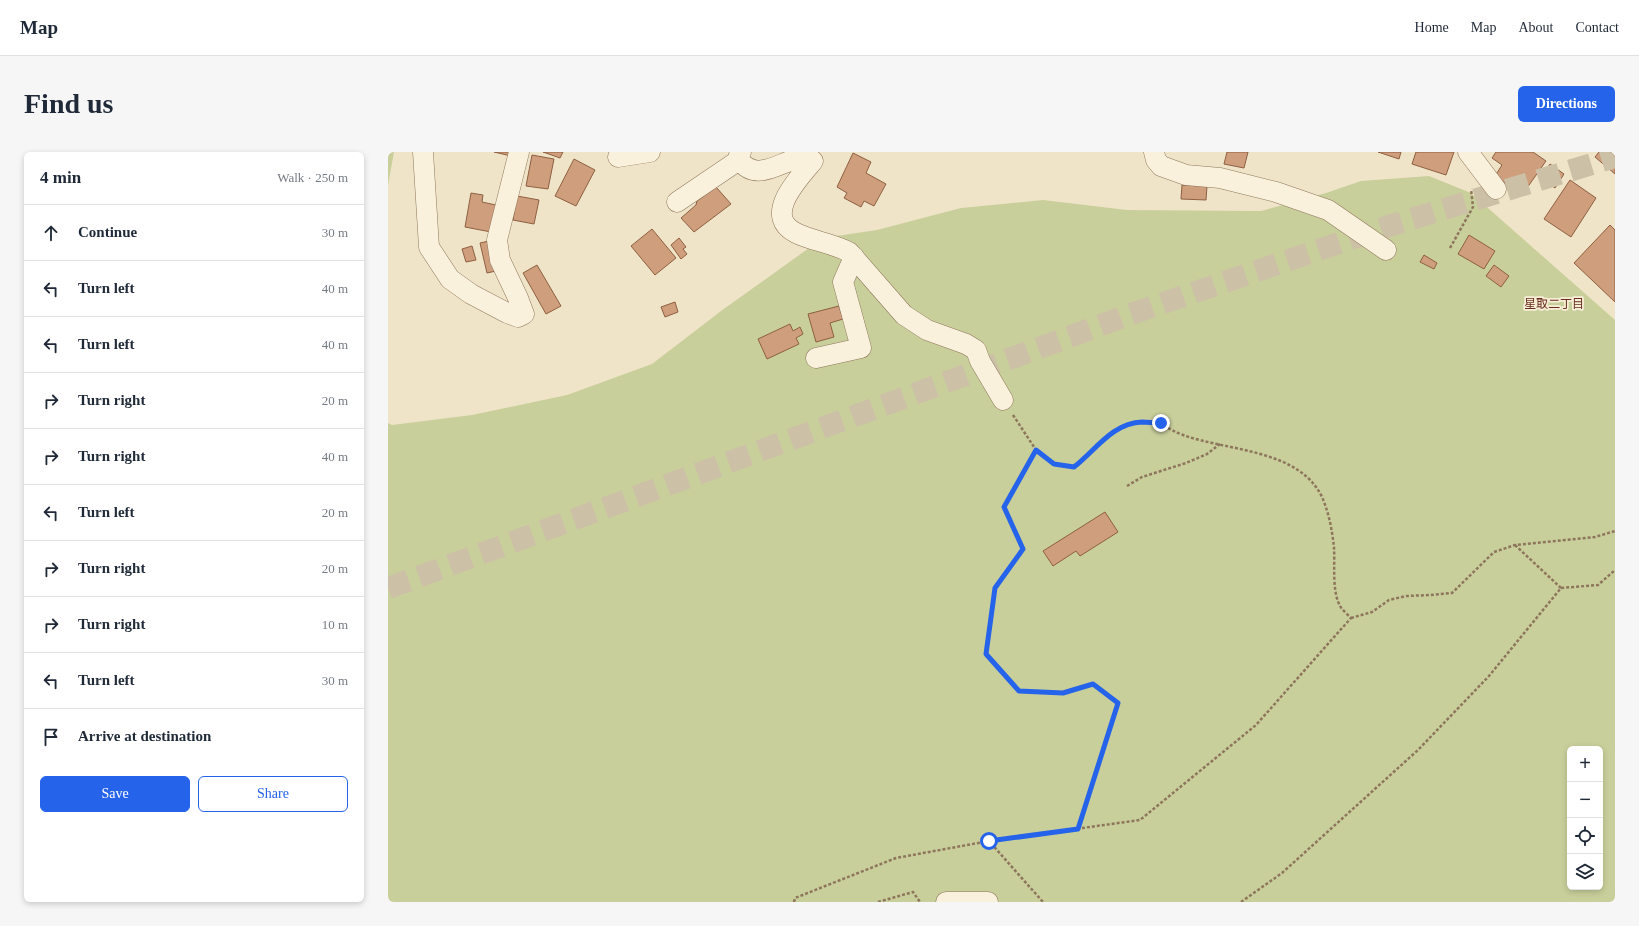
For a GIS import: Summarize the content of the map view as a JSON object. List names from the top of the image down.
{
  "districts": ["星取二丁目"],
  "page": {
    "header": "Map",
    "nav": [
      "Home",
      "Map",
      "About",
      "Contact"
    ],
    "buttons": [
      "Directions",
      ["Save", "Share"]
    ],
    "title": "Find us",
    "heading": ["4 min", "Walk · 250 m"],
    "list": [
      ["Continue", "30 m"],
      ["Turn left", "40 m"],
      ["Turn left", "40 m"],
      ["Turn right", "20 m"],
      ["Turn right", "40 m"],
      ["Turn left", "20 m"],
      ["Turn right", "20 m"],
      ["Turn right", "10 m"],
      ["Turn left", "30 m"],
      "Arrive at destination"
    ],
    "map_buttons": ["+", "−"]
  }
}
